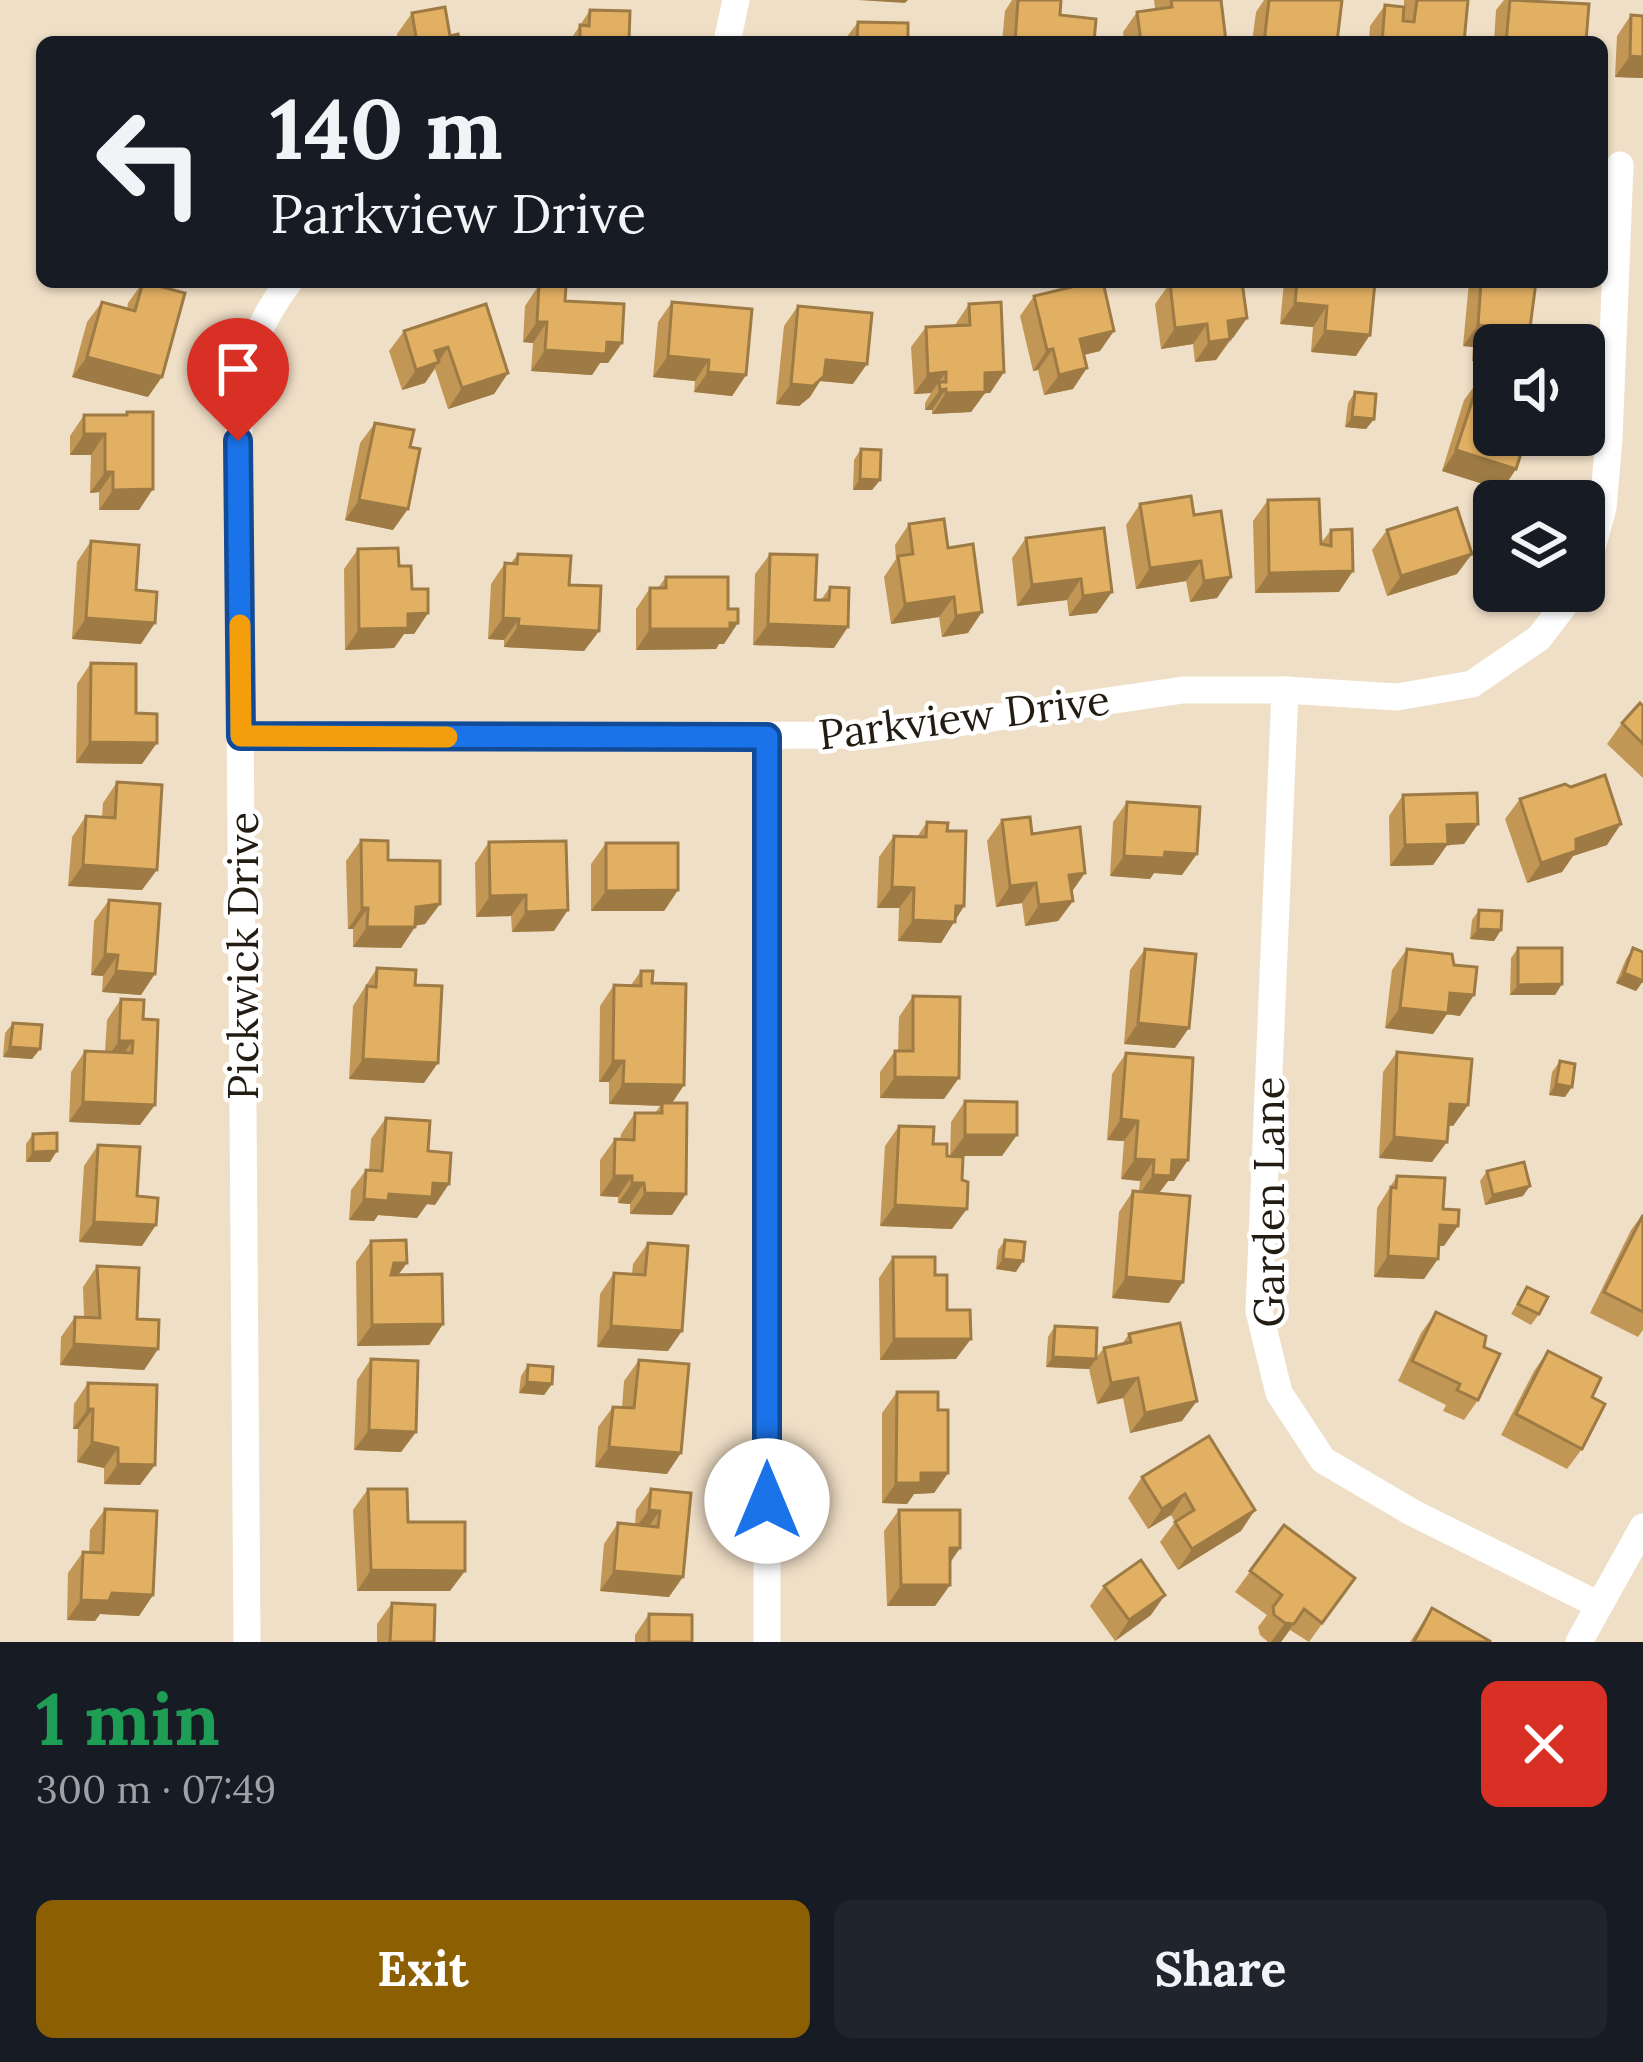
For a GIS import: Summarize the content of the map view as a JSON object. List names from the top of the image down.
{
  "streets": {
    "street": ["Parkview Drive", "Pickwick Drive", "Garden Lane"]
  },
  "crossings": [
    ["Parkview Drive", "Pickwick Drive"],
    ["Parkview Drive", "Garden Lane"]
  ],
  "page": {
    "turn": ["140 m", "Parkview Drive"],
    "heading": ["1 min", "300 m · 07:49"],
    "buttons": ["Exit", "Share"]
  }
}
